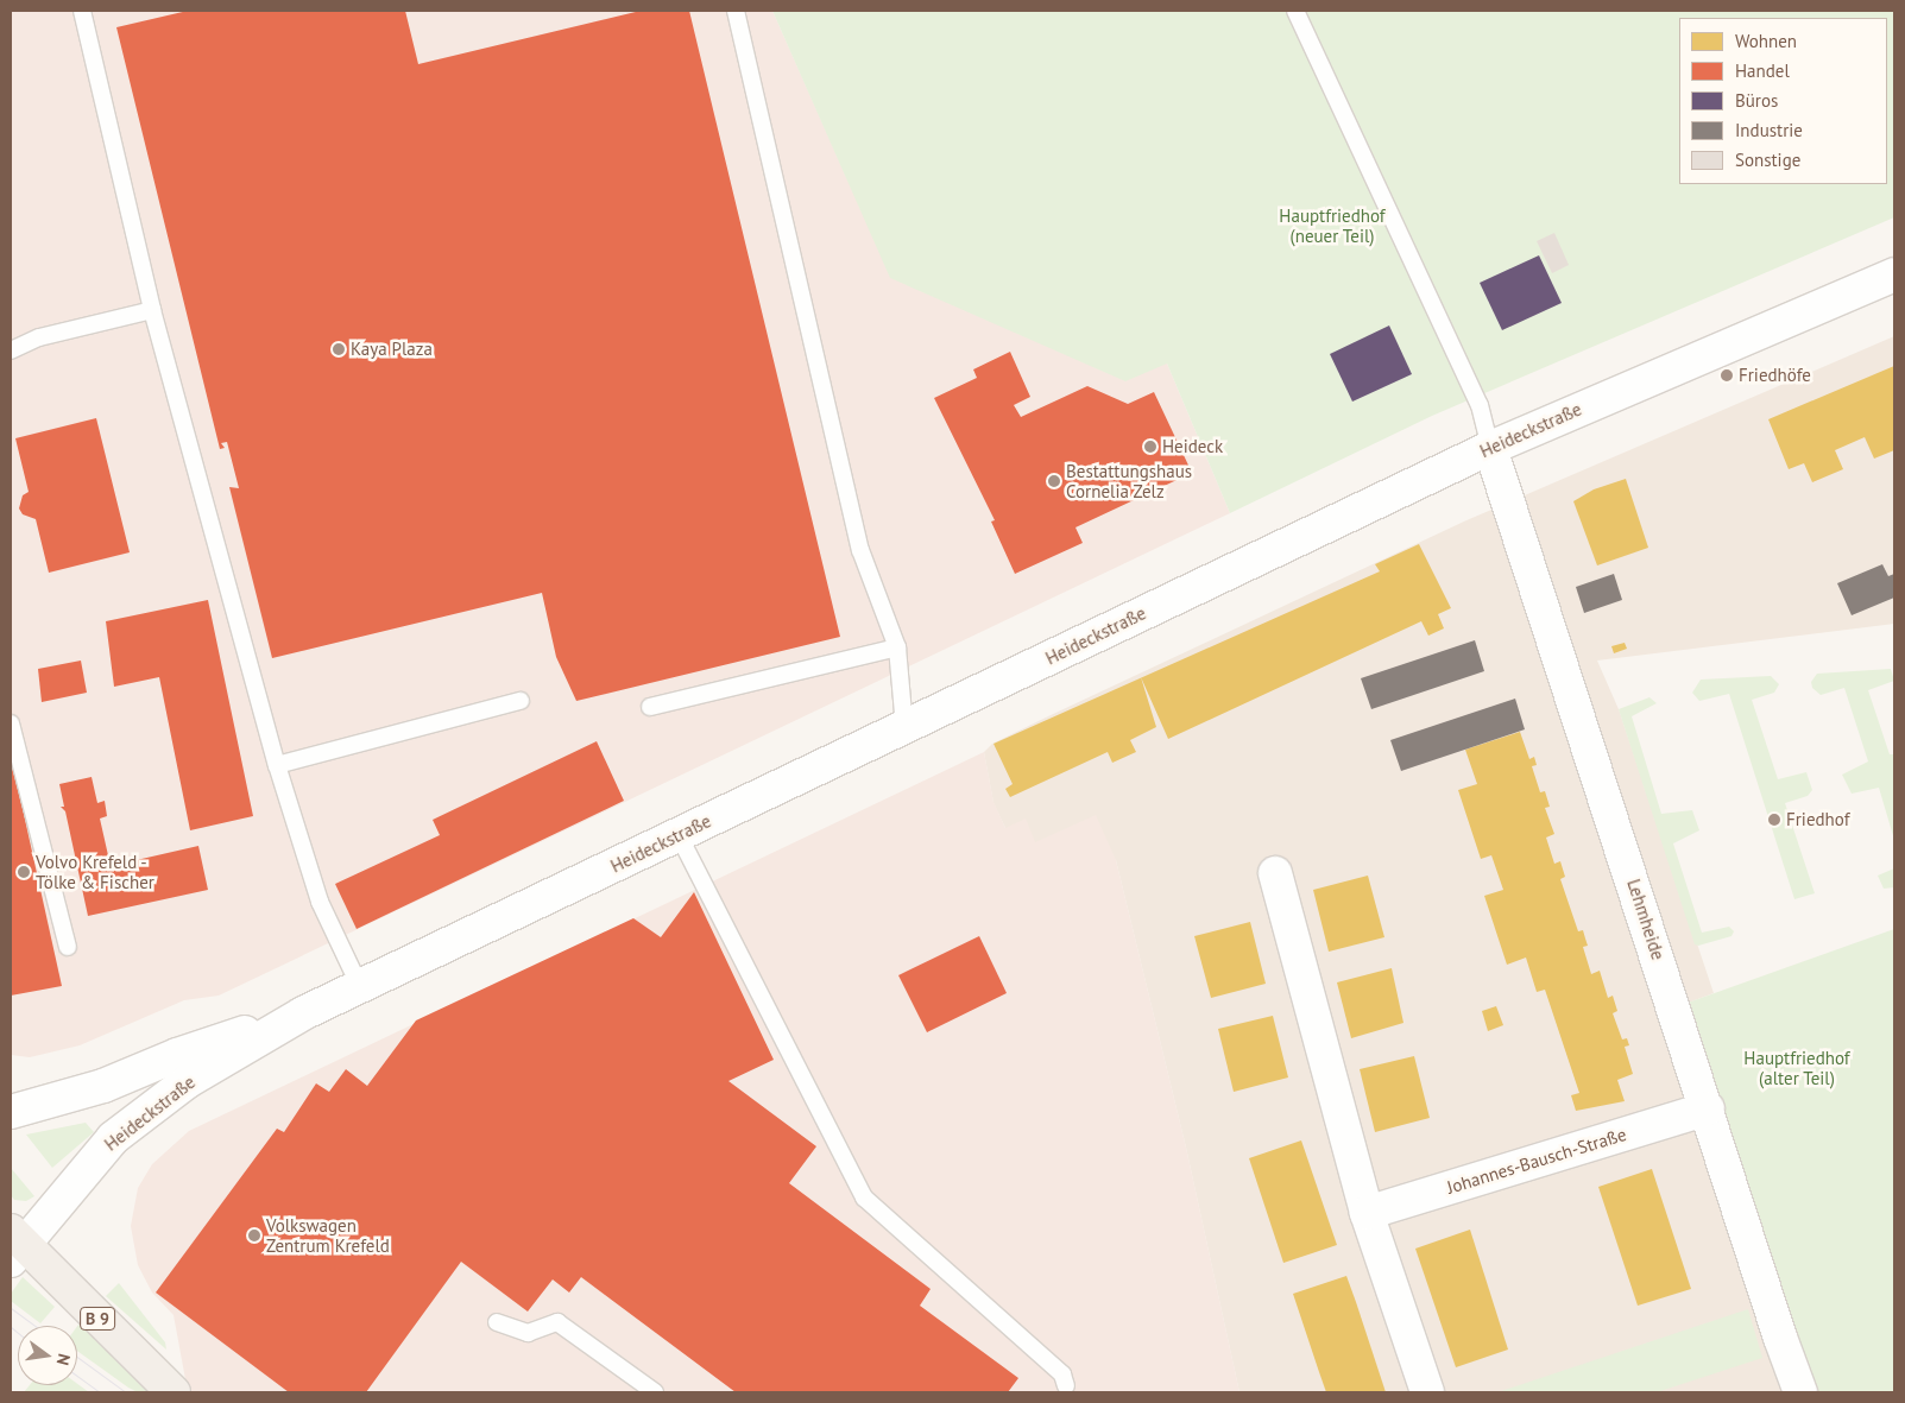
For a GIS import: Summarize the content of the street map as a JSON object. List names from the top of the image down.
{
  "streets": {
    "main road": ["B 9"],
    "street": ["Heideckstraße", "Lehmheide", "Johannes-Bausch-Straße"]
  },
  "crossings": [
    ["Heideckstraße", "Lehmheide"],
    ["Heideckstraße", "B 9"],
    ["Lehmheide", "Johannes-Bausch-Straße"]
  ],
  "parks": ["Hauptfriedhof (neuer Teil)", "Hauptfriedhof (alter Teil)"],
  "places": [
    "Kaya Plaza",
    "Friedhöfe",
    "Heideck",
    "Bestattungshaus Cornelia Zelz",
    "Friedhof",
    "Volvo Krefeld - Tölke & Fischer",
    "Volkswagen Zentrum Krefeld"
  ],
  "legend": [
    "Wohnen",
    "Handel",
    "Büros",
    "Industrie",
    "Sonstige"
  ],
  "north": "right"
}
